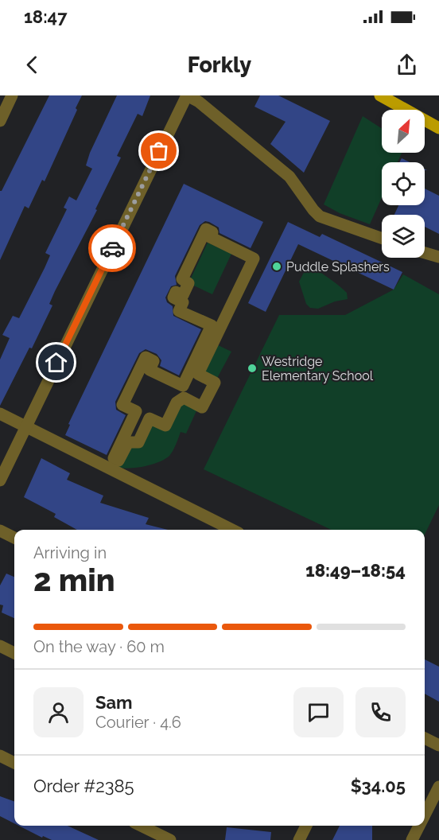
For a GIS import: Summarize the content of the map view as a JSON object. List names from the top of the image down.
{
  "places": ["Puddle Splashers", "Westridge Elementary School"],
  "north": "top right",
  "page": {
    "status": "18:47",
    "header": "Forkly",
    "heading": ["2 min", "Arriving in", "18:49–18:54"],
    "panel": [
      "Sam",
      "Courier · 4.6",
      "Order #2385",
      "$34.05"
    ],
    "bar": "On the way · 60 m"
  }
}
